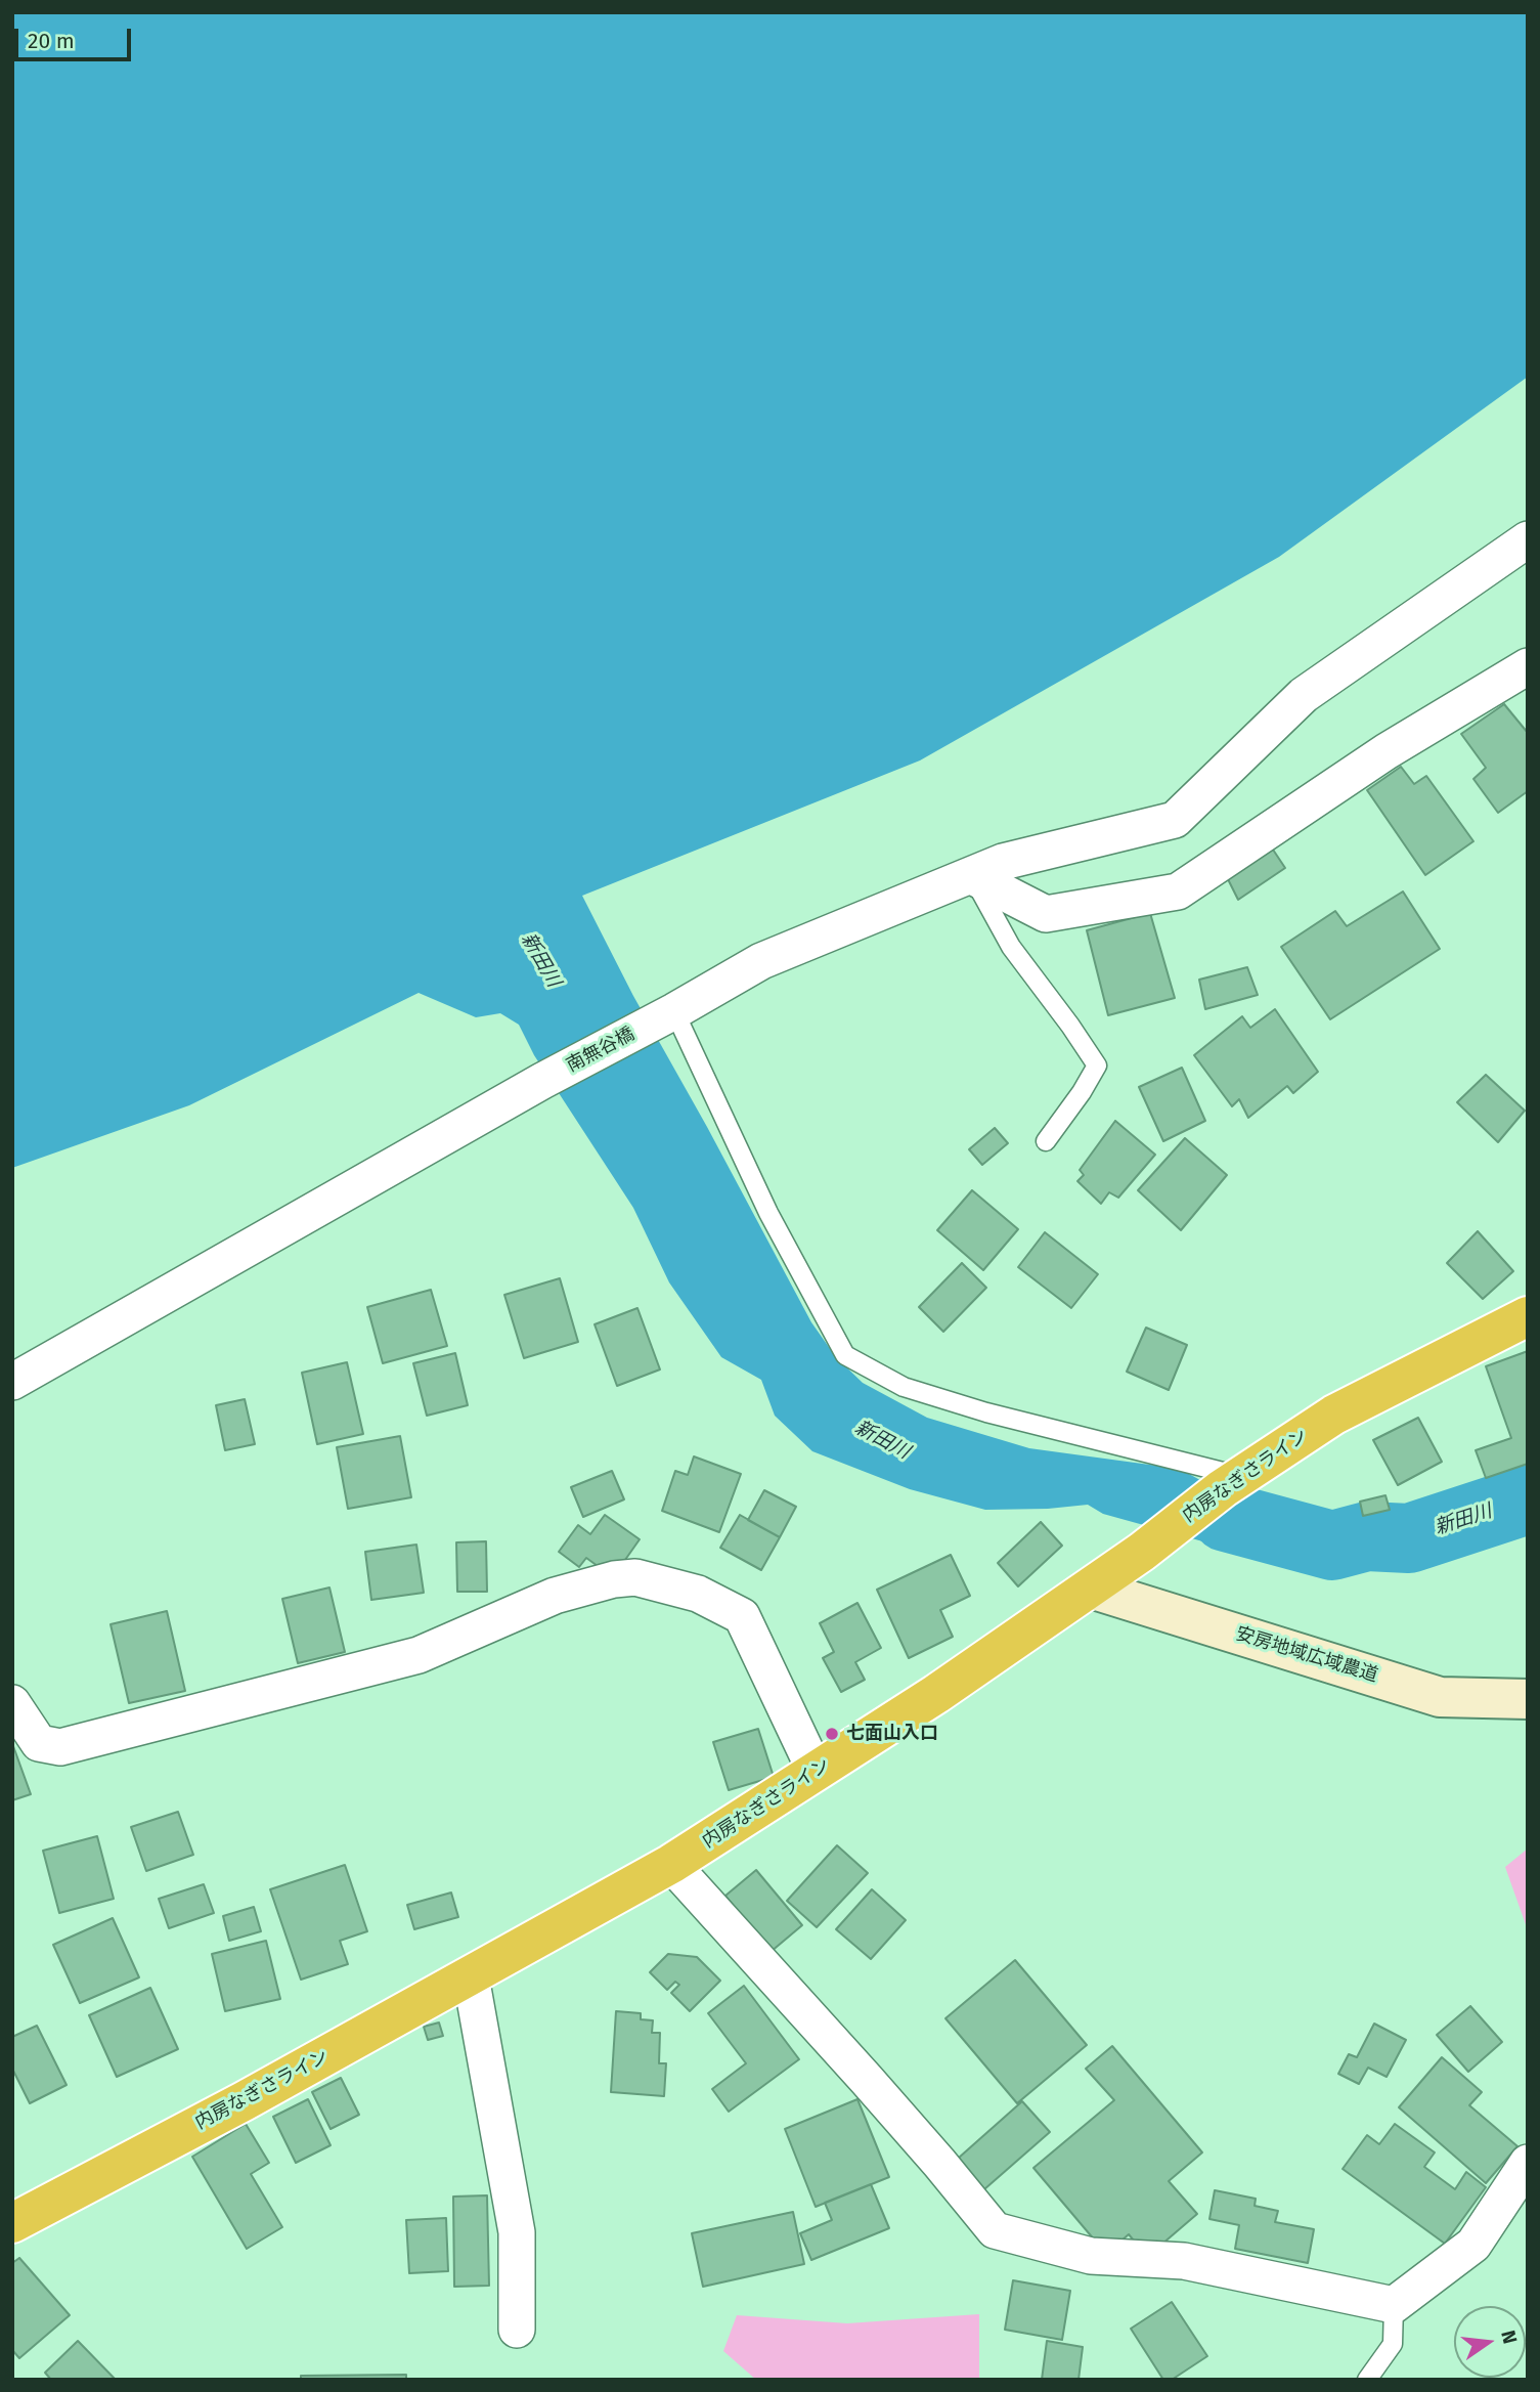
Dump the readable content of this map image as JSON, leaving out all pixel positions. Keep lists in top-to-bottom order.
{
  "streets": {
    "highway": ["内房なぎさライン"],
    "street": ["南無谷橋", "安房地域広域農道"]
  },
  "crossings": [
    ["内房なぎさライン", "安房地域広域農道"]
  ],
  "water": ["新田川"],
  "places": ["七面山入口"],
  "scale_bar": "20 m",
  "north": "right"
}
